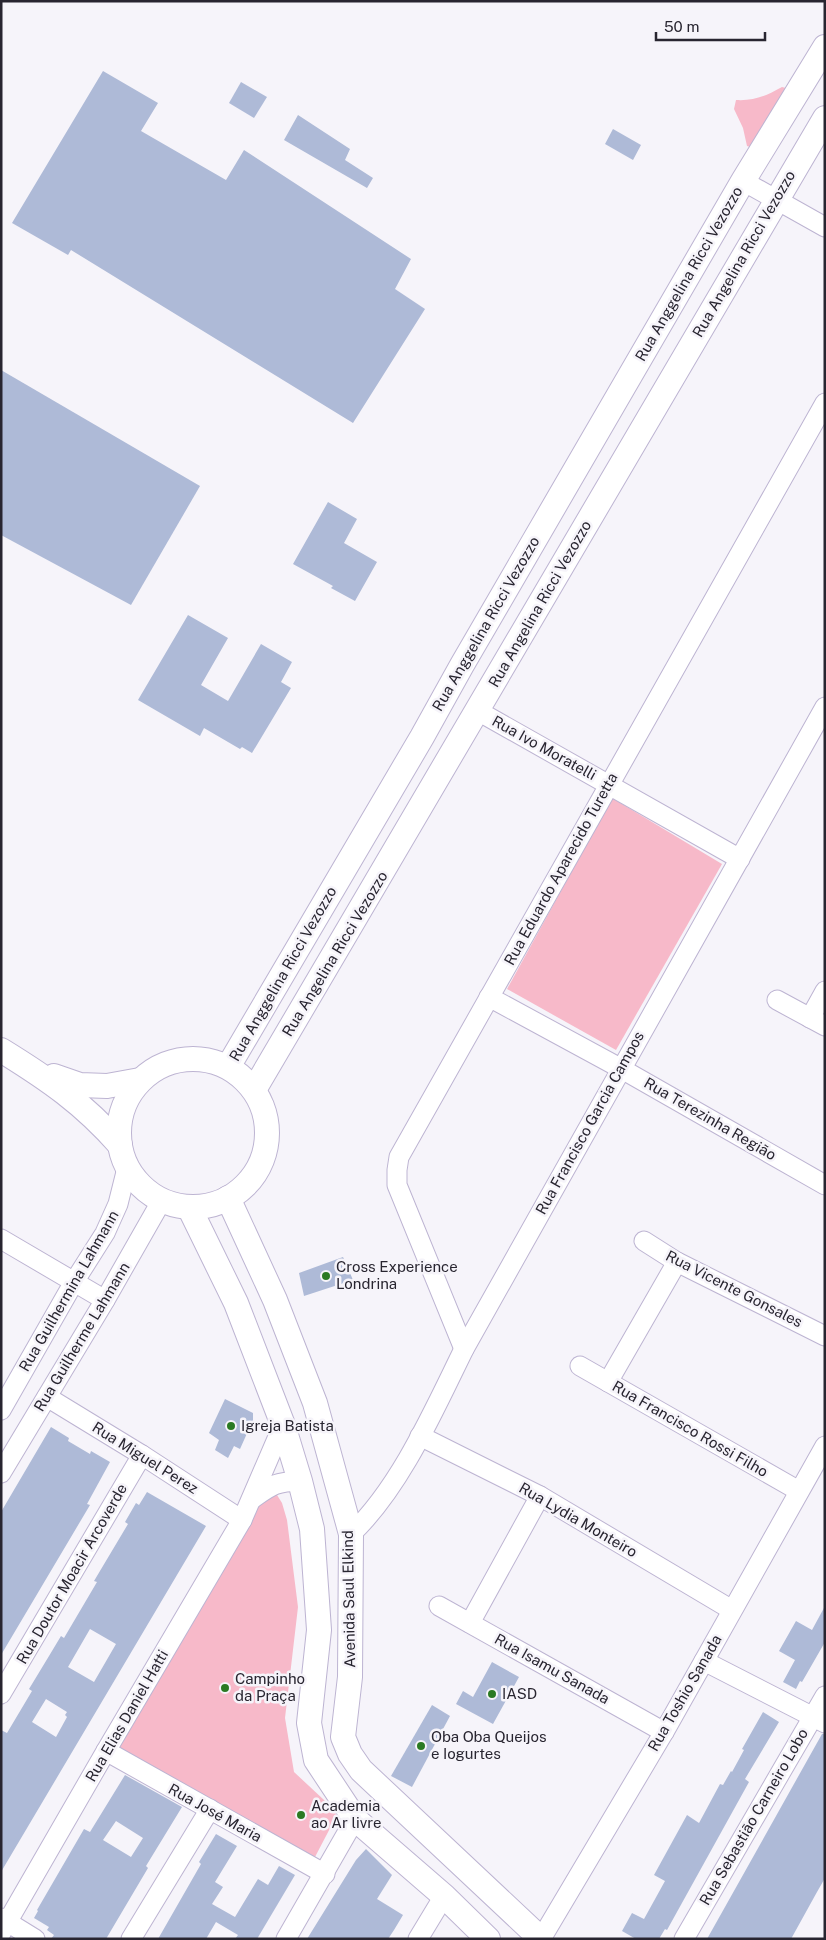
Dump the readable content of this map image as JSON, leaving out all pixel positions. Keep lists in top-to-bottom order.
{
  "streets": {
    "main road": ["Rua Angelina Ricci Vezozzo", "Rua Anggelina Ricci Vezozzo", "Avenida Saul Elkind"],
    "street": [
      "Rua Ivo Moratelli",
      "Rua Eduardo Aparecido Turetta",
      "Rua Terezinha Região",
      "Rua Francisco Garcia Campos",
      "Rua Vicente Gonsales",
      "Rua Guilhermina Lahmann",
      "Rua Guilherme Lahmann",
      "Rua Francisco Rossi Filho",
      "Rua Miguel Perez",
      "Rua Lydia Monteiro",
      "Rua Doutor Moacir Arcoverde",
      "Rua Isamu Sanada",
      "Rua Toshio Sanada",
      "Rua Elias Daniel Hatti",
      "Rua José Maria",
      "Rua Sebastião Carneiro Lobo"
    ]
  },
  "crossings": [
    ["Rua Angelina Ricci Vezozzo", "Rua Anggelina Ricci Vezozzo"],
    ["Rua Angelina Ricci Vezozzo", "Rua Ivo Moratelli"],
    ["Rua Angelina Ricci Vezozzo", "Rua Guilhermina Lahmann"],
    ["Rua Angelina Ricci Vezozzo", "Rua Guilherme Lahmann"],
    ["Rua Angelina Ricci Vezozzo", "Avenida Saul Elkind"],
    ["Rua Anggelina Ricci Vezozzo", "Rua Guilhermina Lahmann"],
    ["Rua Anggelina Ricci Vezozzo", "Rua Guilherme Lahmann"],
    ["Rua Anggelina Ricci Vezozzo", "Avenida Saul Elkind"],
    ["Rua Ivo Moratelli", "Rua Eduardo Aparecido Turetta"],
    ["Rua Ivo Moratelli", "Rua Francisco Garcia Campos"],
    ["Rua Eduardo Aparecido Turetta", "Rua Terezinha Região"],
    ["Rua Eduardo Aparecido Turetta", "Rua Francisco Garcia Campos"],
    ["Rua Terezinha Região", "Rua Francisco Garcia Campos"],
    ["Rua Francisco Garcia Campos", "Rua Lydia Monteiro"],
    ["Rua Francisco Garcia Campos", "Avenida Saul Elkind"],
    ["Rua Guilhermina Lahmann", "Rua Guilherme Lahmann"],
    ["Rua Guilhermina Lahmann", "Avenida Saul Elkind"],
    ["Rua Guilherme Lahmann", "Rua Miguel Perez"],
    ["Rua Guilherme Lahmann", "Avenida Saul Elkind"],
    ["Rua Francisco Rossi Filho", "Rua Toshio Sanada"],
    ["Rua Miguel Perez", "Rua Doutor Moacir Arcoverde"],
    ["Rua Miguel Perez", "Rua Elias Daniel Hatti"],
    ["Rua Lydia Monteiro", "Rua Toshio Sanada"],
    ["Avenida Saul Elkind", "Rua Toshio Sanada"],
    ["Avenida Saul Elkind", "Rua Elias Daniel Hatti"],
    ["Rua Isamu Sanada", "Rua Toshio Sanada"],
    ["Rua Elias Daniel Hatti", "Rua José Maria"]
  ],
  "places": [
    "Cross Experience Londrina",
    "Igreja Batista",
    "Campinho da Praça",
    "IASD",
    "Oba Oba Queijos e Iogurtes",
    "Academia ao Ar livre"
  ],
  "scale_bar": "50 m"
}
